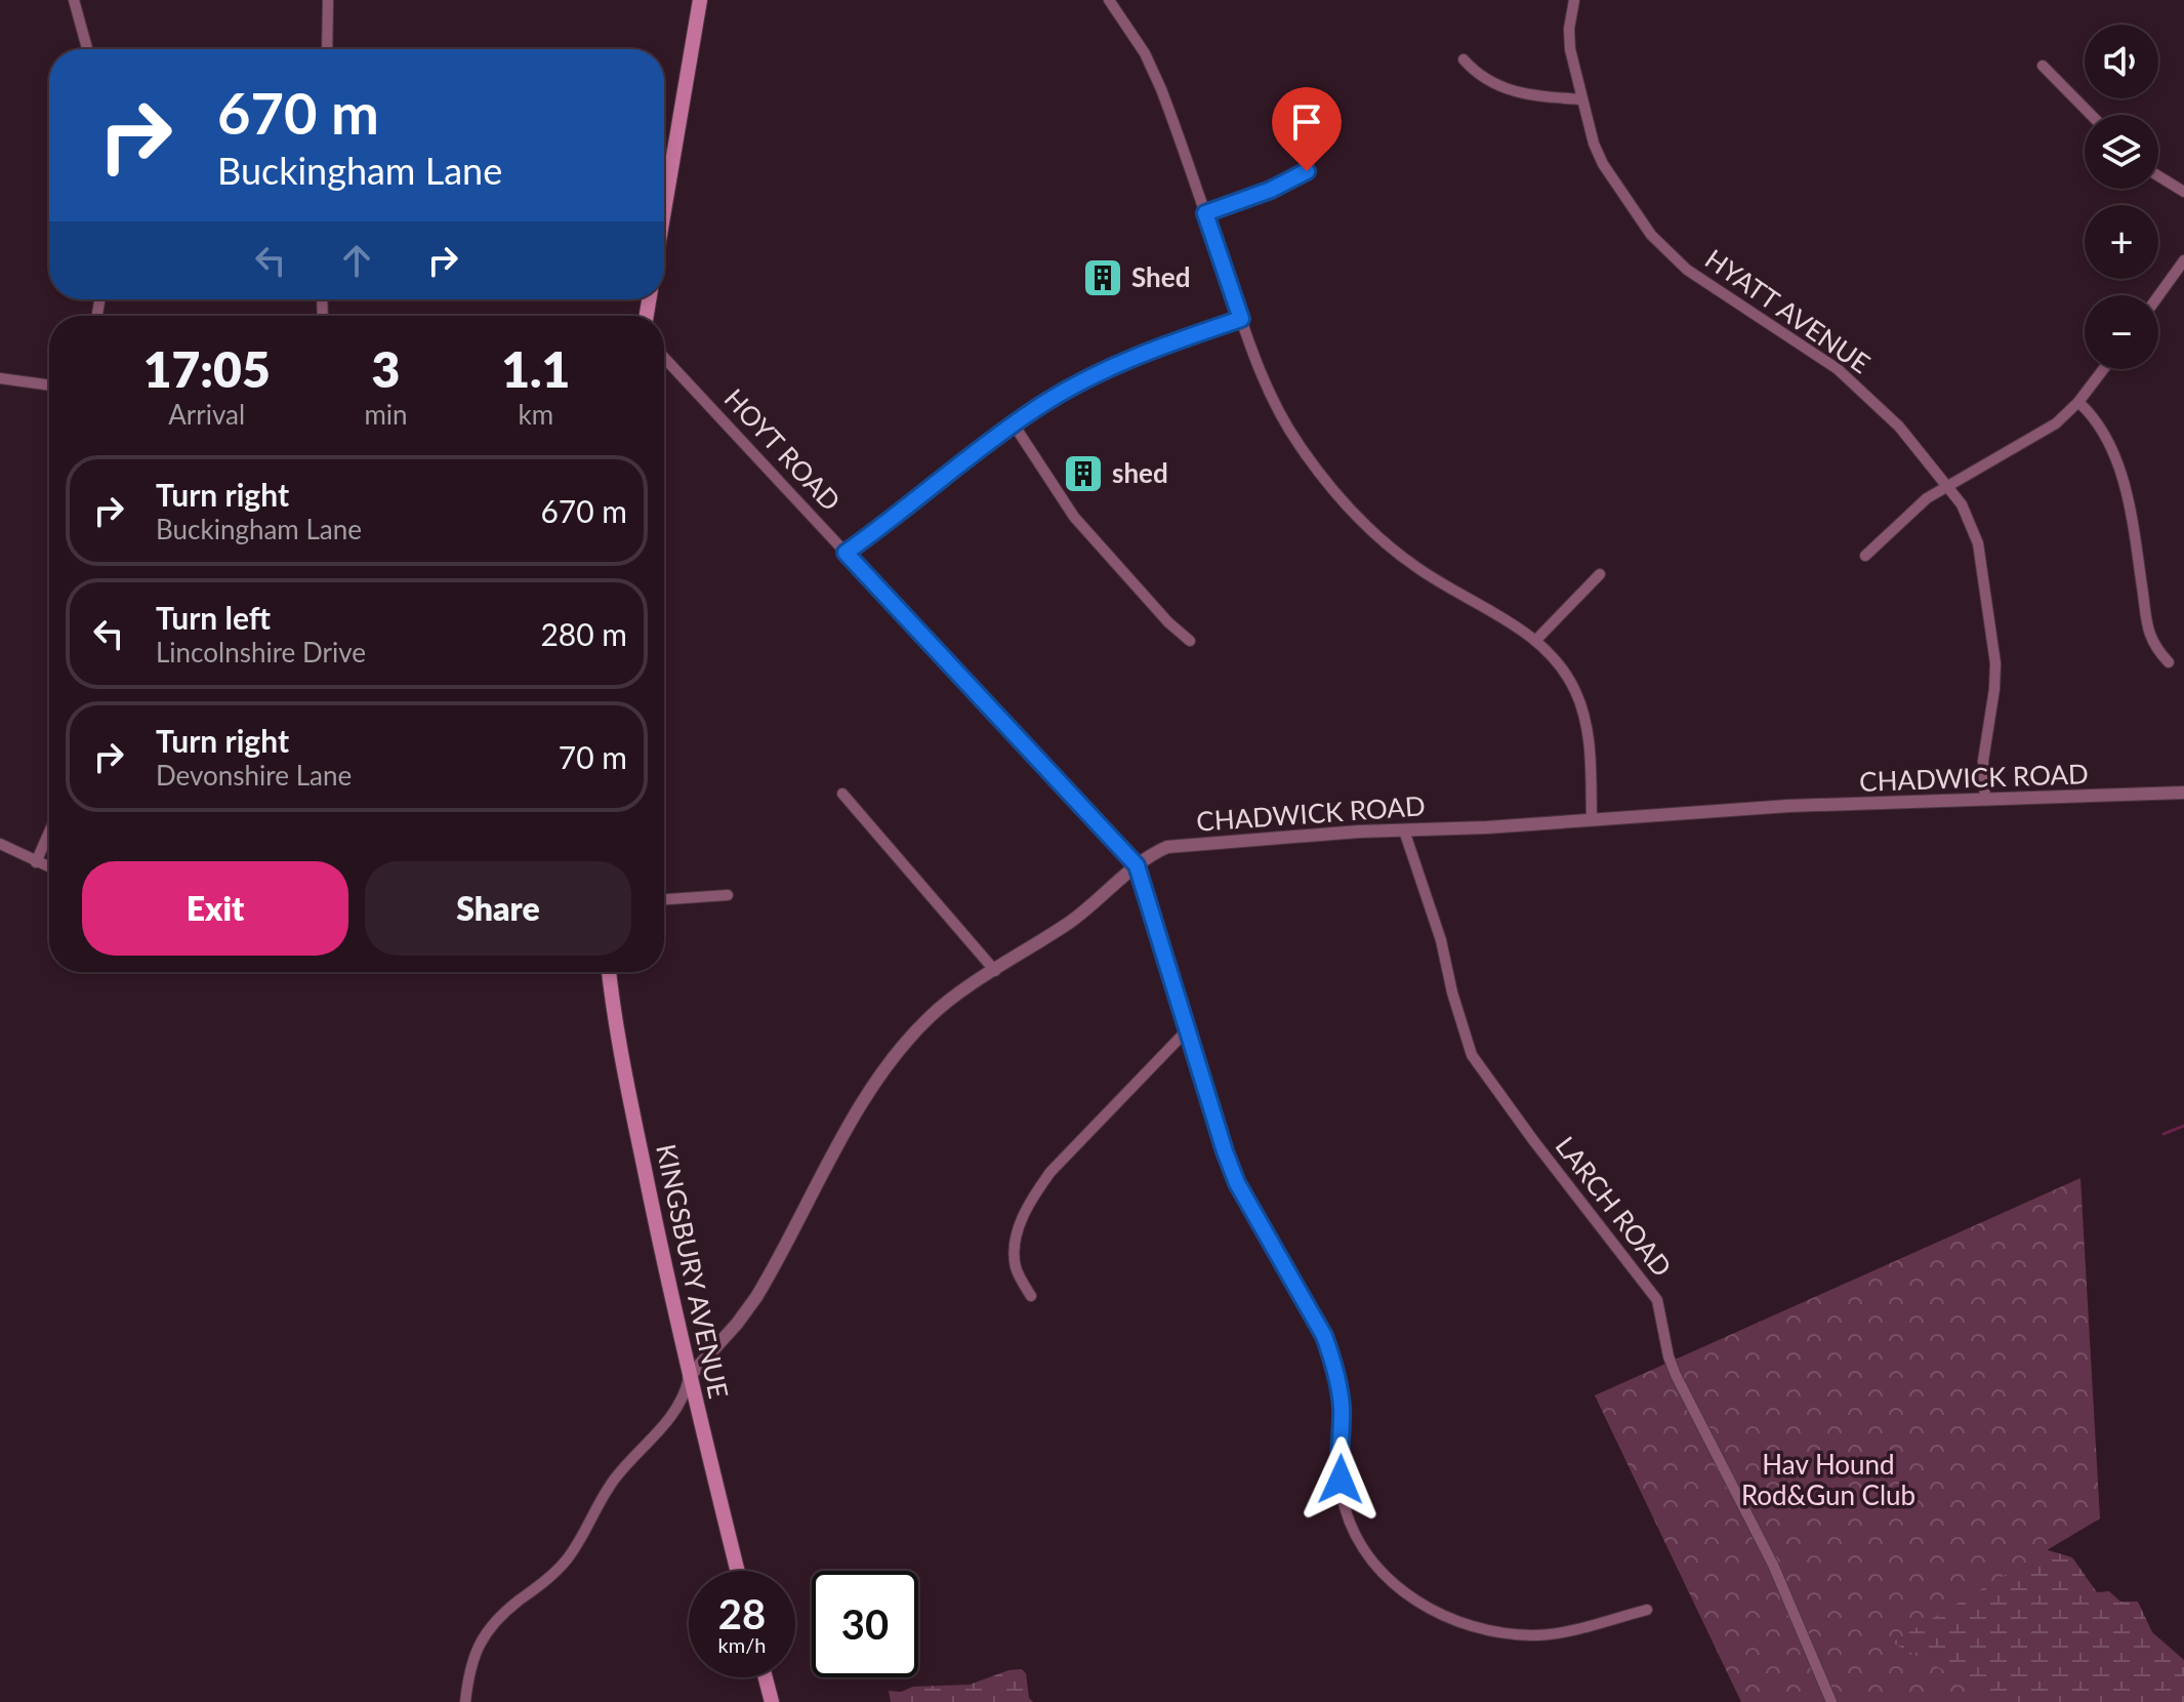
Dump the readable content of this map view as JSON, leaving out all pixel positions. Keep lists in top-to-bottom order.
{
  "streets": {
    "main road": ["KINGSBURY AVENUE"],
    "street": [
      "HYATT AVENUE",
      "HOYT ROAD",
      "CHADWICK ROAD",
      "LARCH ROAD"
    ]
  },
  "crossings": [
    ["HYATT AVENUE", "CHADWICK ROAD"],
    ["HOYT ROAD", "CHADWICK ROAD"],
    ["CHADWICK ROAD", "LARCH ROAD"],
    ["CHADWICK ROAD", "KINGSBURY AVENUE"]
  ],
  "parks": ["Hav Hound Rod&Gun Club"],
  "places": {
    "building": ["Shed", "shed"]
  },
  "page": {
    "map_buttons": ["+", "−"],
    "turn": ["670 m", "Buckingham Lane"],
    "eta": [
      "17:05",
      "Arrival",
      "3",
      "min",
      "1.1",
      "km"
    ],
    "list": [
      {
        "name": "Turn right",
        "note": "Buckingham Lane",
        "value": "670 m"
      },
      {
        "name": "Turn left",
        "note": "Lincolnshire Drive",
        "value": "280 m"
      },
      {
        "name": "Turn right",
        "note": "Devonshire Lane",
        "value": "70 m"
      }
    ],
    "buttons": ["Exit", "Share"],
    "speed": "28 km/h",
    "limit": "30"
  }
}
